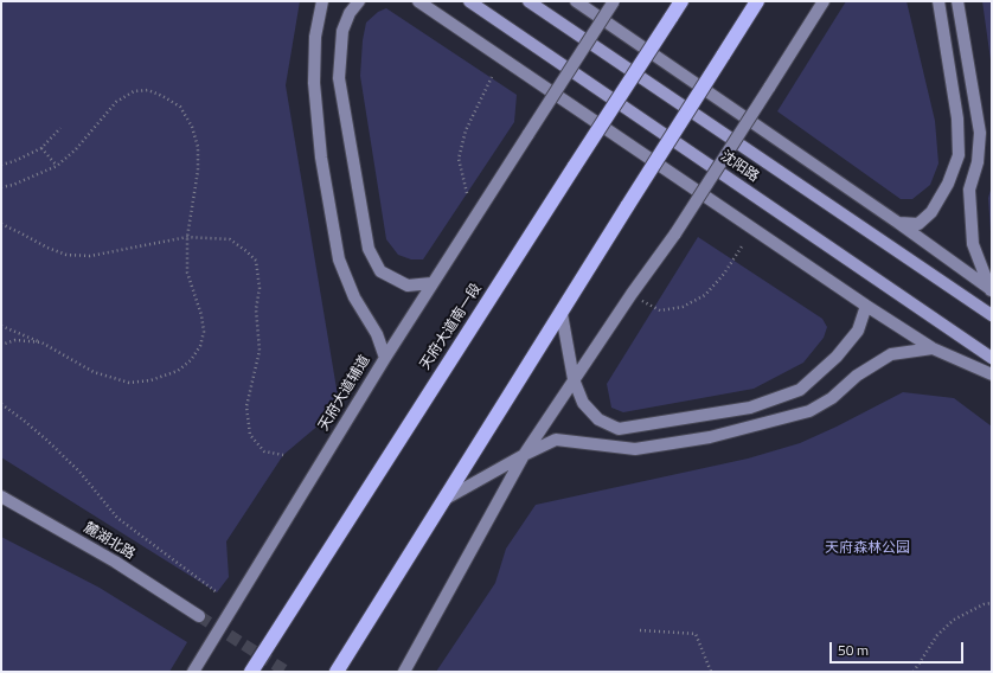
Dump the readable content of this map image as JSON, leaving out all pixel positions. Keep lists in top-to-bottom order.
{
  "streets": {
    "highway": ["天府大道南一段"],
    "main road": ["沈阳路"],
    "street": ["天府大道辅道", "麓湖北路"]
  },
  "parks": ["天府森林公园"],
  "scale_bar": "50 m"
}
